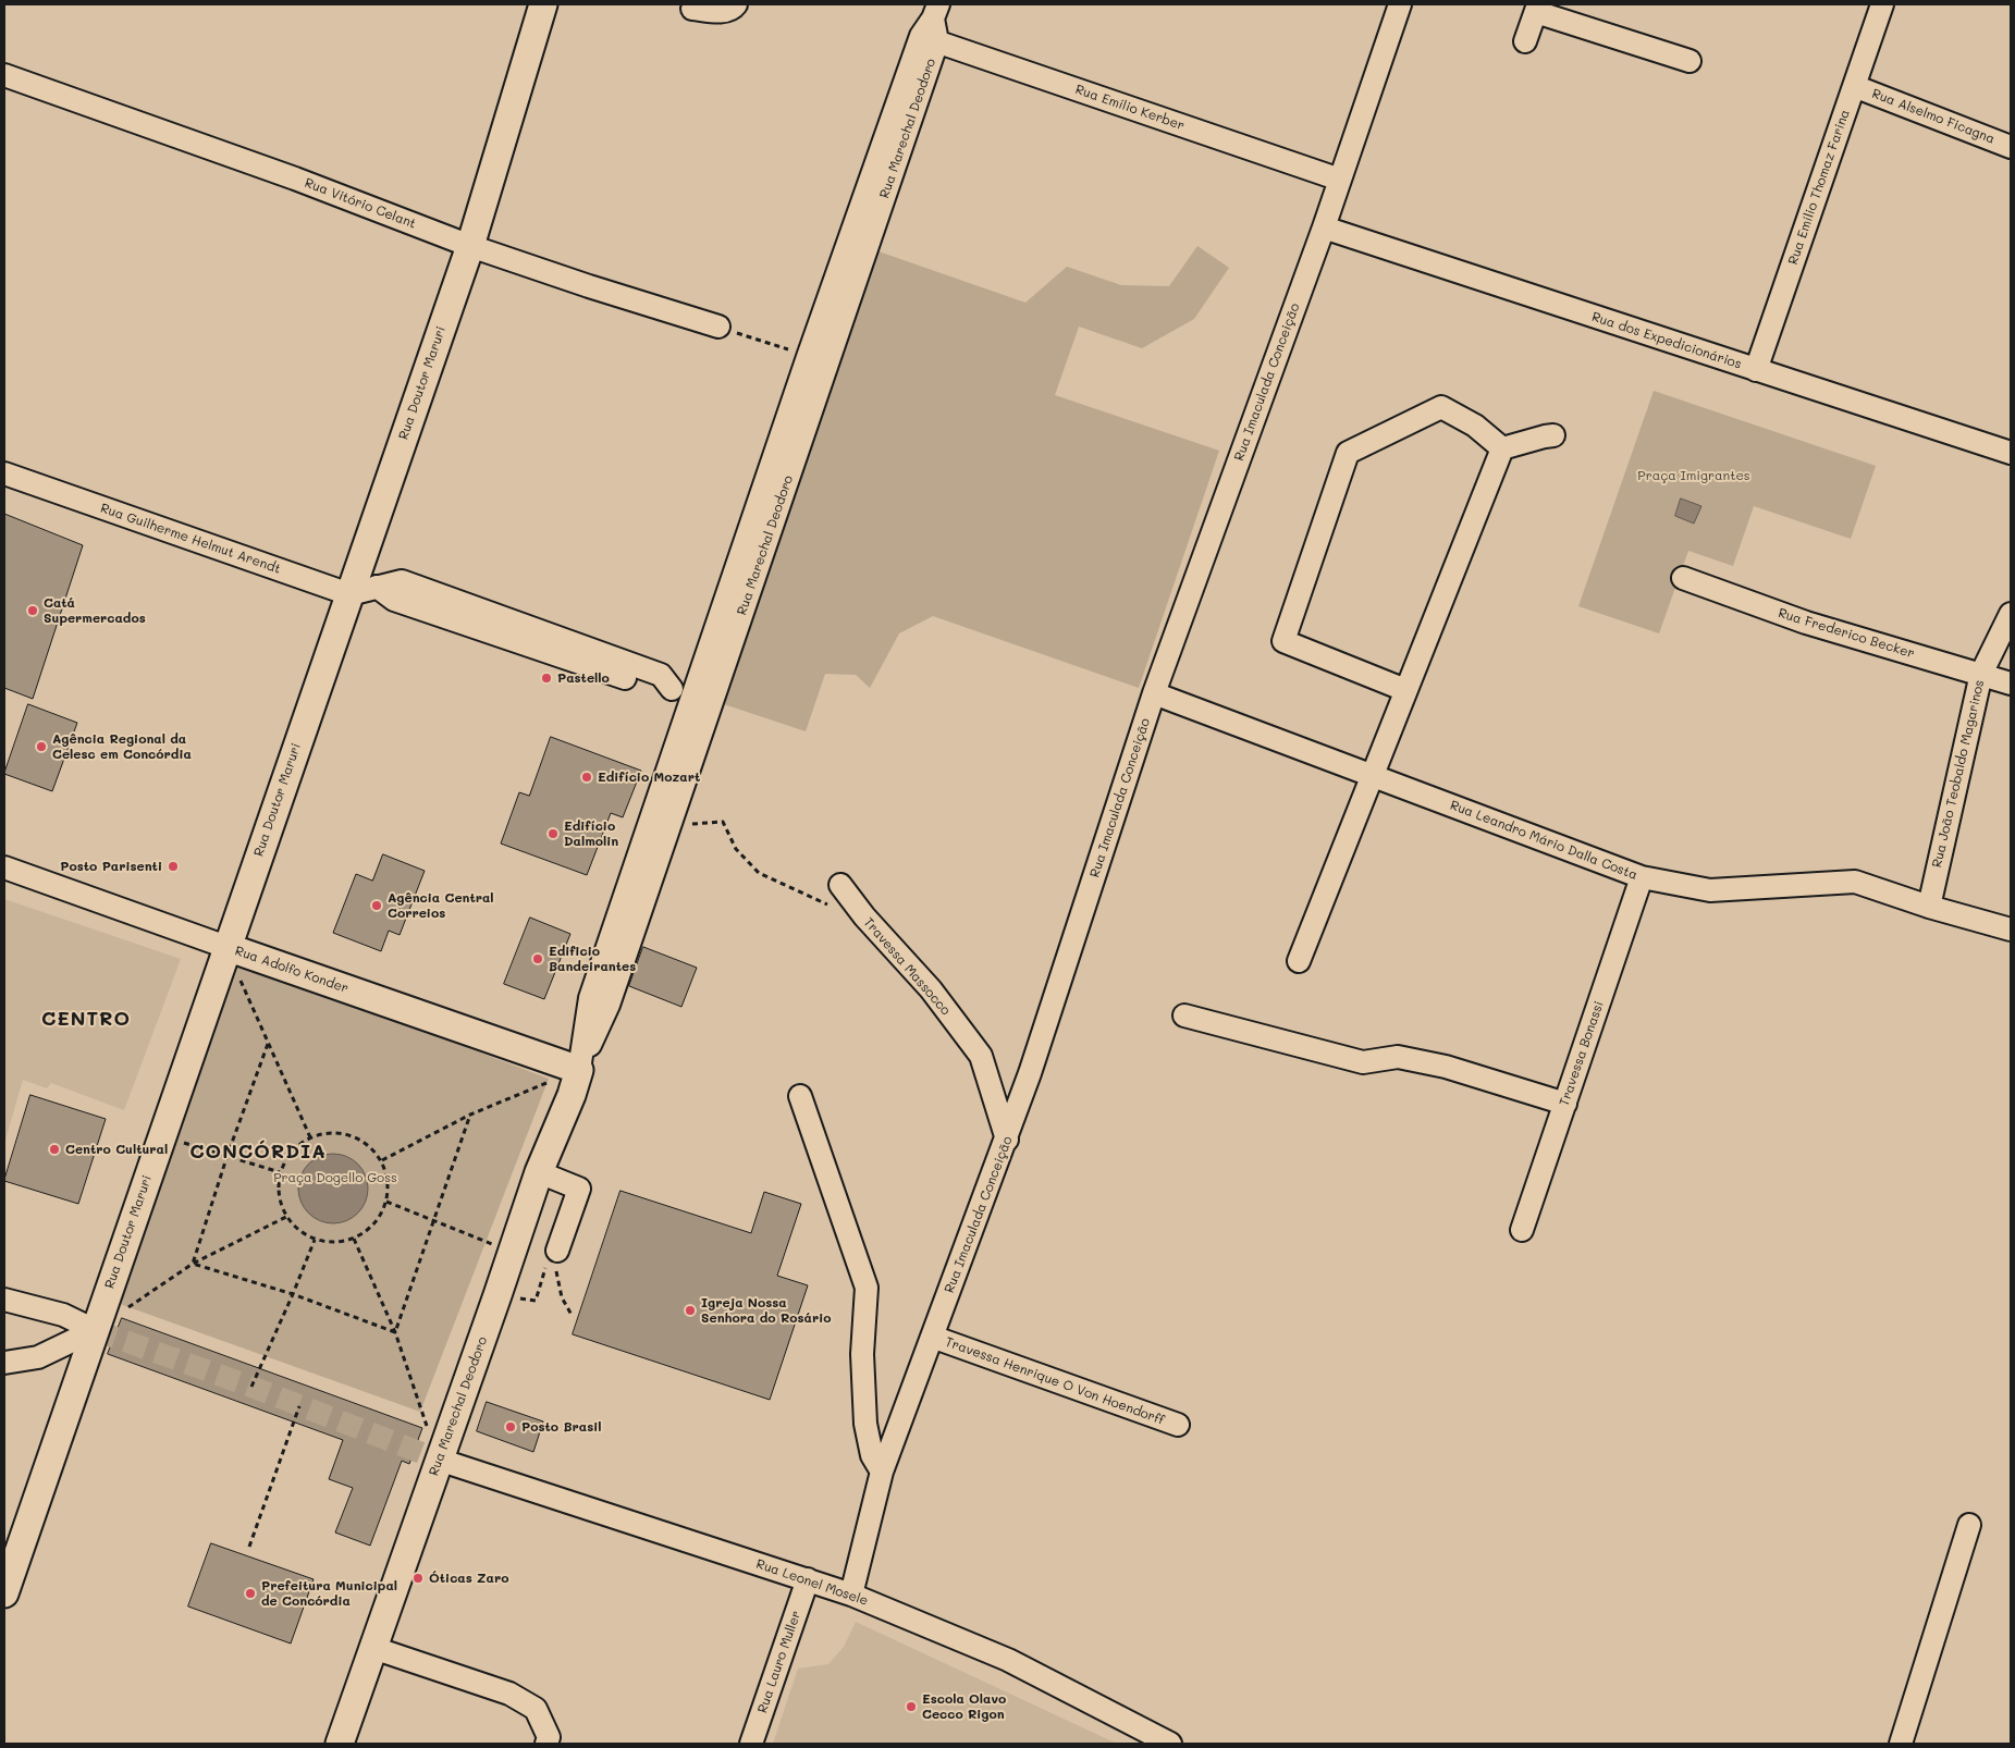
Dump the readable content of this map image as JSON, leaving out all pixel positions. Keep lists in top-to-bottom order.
{
  "streets": {
    "main road": ["Rua Marechal Deodoro", "Rua Doutor Maruri", "Rua Adolfo Konder"],
    "street": [
      "Rua Emílio Kerber",
      "Rua Alselmo Ficagna",
      "Rua Emílio Thomaz Farina",
      "Rua Vitório Celant",
      "Rua dos Expedicionários",
      "Rua Imaculada Conceição",
      "Rua Guilherme Helmut Arendt",
      "Rua Frederico Becker",
      "Rua João Teobaldo Magarinos",
      "Rua Leandro Mário Dalla Costa",
      "Travessa Massocco",
      "Travessa Bonassi",
      "Travessa Henrique O Von Hoendorff",
      "Rua Leonel Mosele",
      "Rua Lauro Muller"
    ]
  },
  "crossings": [
    ["Rua Emílio Kerber", "Rua Marechal Deodoro"],
    ["Rua Emílio Kerber", "Rua Imaculada Conceição"],
    ["Rua Alselmo Ficagna", "Rua Emílio Thomaz Farina"],
    ["Rua Marechal Deodoro", "Rua Adolfo Konder"],
    ["Rua Marechal Deodoro", "Rua Leonel Mosele"],
    ["Rua Emílio Thomaz Farina", "Rua dos Expedicionários"],
    ["Rua Vitório Celant", "Rua Doutor Maruri"],
    ["Rua dos Expedicionários", "Rua Imaculada Conceição"],
    ["Rua Imaculada Conceição", "Rua Leandro Mário Dalla Costa"],
    ["Rua Imaculada Conceição", "Travessa Massocco"],
    ["Rua Imaculada Conceição", "Travessa Henrique O Von Hoendorff"],
    ["Rua Imaculada Conceição", "Rua Leonel Mosele"],
    ["Rua Doutor Maruri", "Rua Guilherme Helmut Arendt"],
    ["Rua Doutor Maruri", "Rua Adolfo Konder"],
    ["Rua Frederico Becker", "Rua João Teobaldo Magarinos"],
    ["Rua João Teobaldo Magarinos", "Rua Leandro Mário Dalla Costa"],
    ["Rua Leandro Mário Dalla Costa", "Travessa Bonassi"],
    ["Rua Leonel Mosele", "Rua Lauro Muller"]
  ],
  "districts": ["CENTRO", "CONCÓRDIA"],
  "parks": ["Praça Imigrantes", "Praça Dogello Goss"],
  "places": [
    "Catá Supermercados",
    "Pastello",
    "Agência Regional da Celesc em Concórdia",
    "Edifício Mozart",
    "Edifício Dalmolin",
    "Posto Parisenti",
    "Agência Central Correios",
    "Edificio Bandeirantes",
    "Centro Cultural",
    "Igreja Nossa Senhora do Rosário",
    "Posto Brasil",
    "Óticas Zaro",
    "Prefeitura Municipal de Concórdia",
    "Escola Olavo Cecco Rigon"
  ]
}
